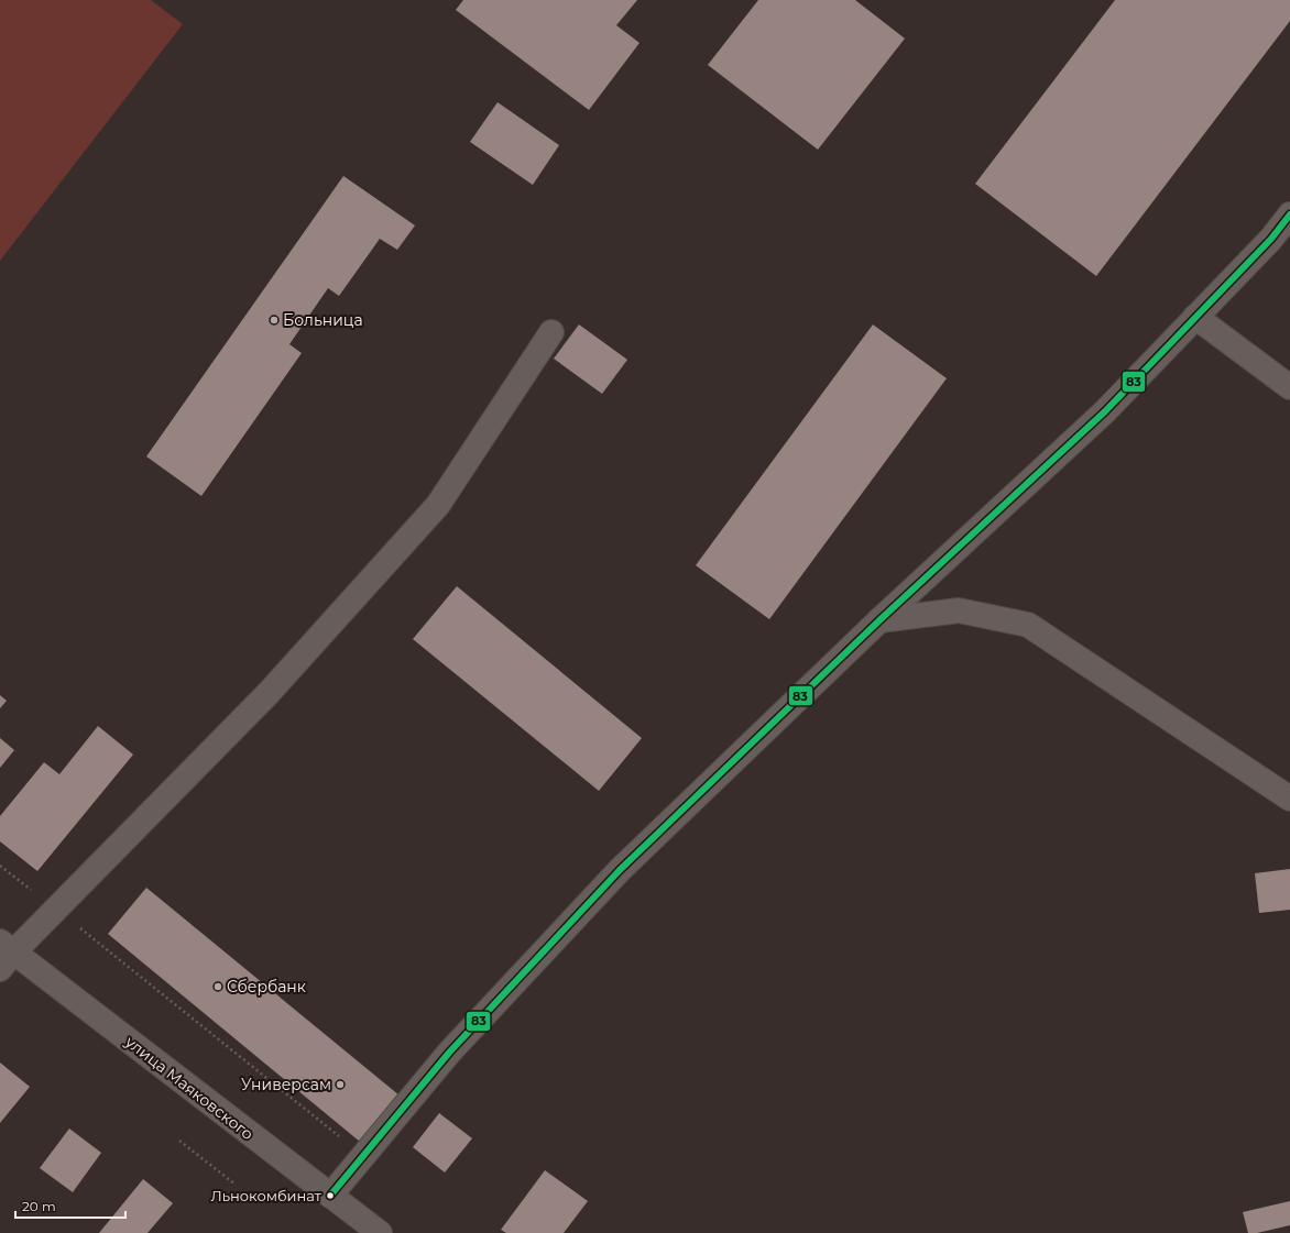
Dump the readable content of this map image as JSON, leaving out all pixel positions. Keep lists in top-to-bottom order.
{
  "streets": {
    "street": ["улица Маяковского"]
  },
  "places": [
    "Больница",
    "Сбербанк",
    "Универсам",
    "Льнокомбинат"
  ],
  "lines": ["transit line 83"],
  "scale_bar": "20 m"
}
